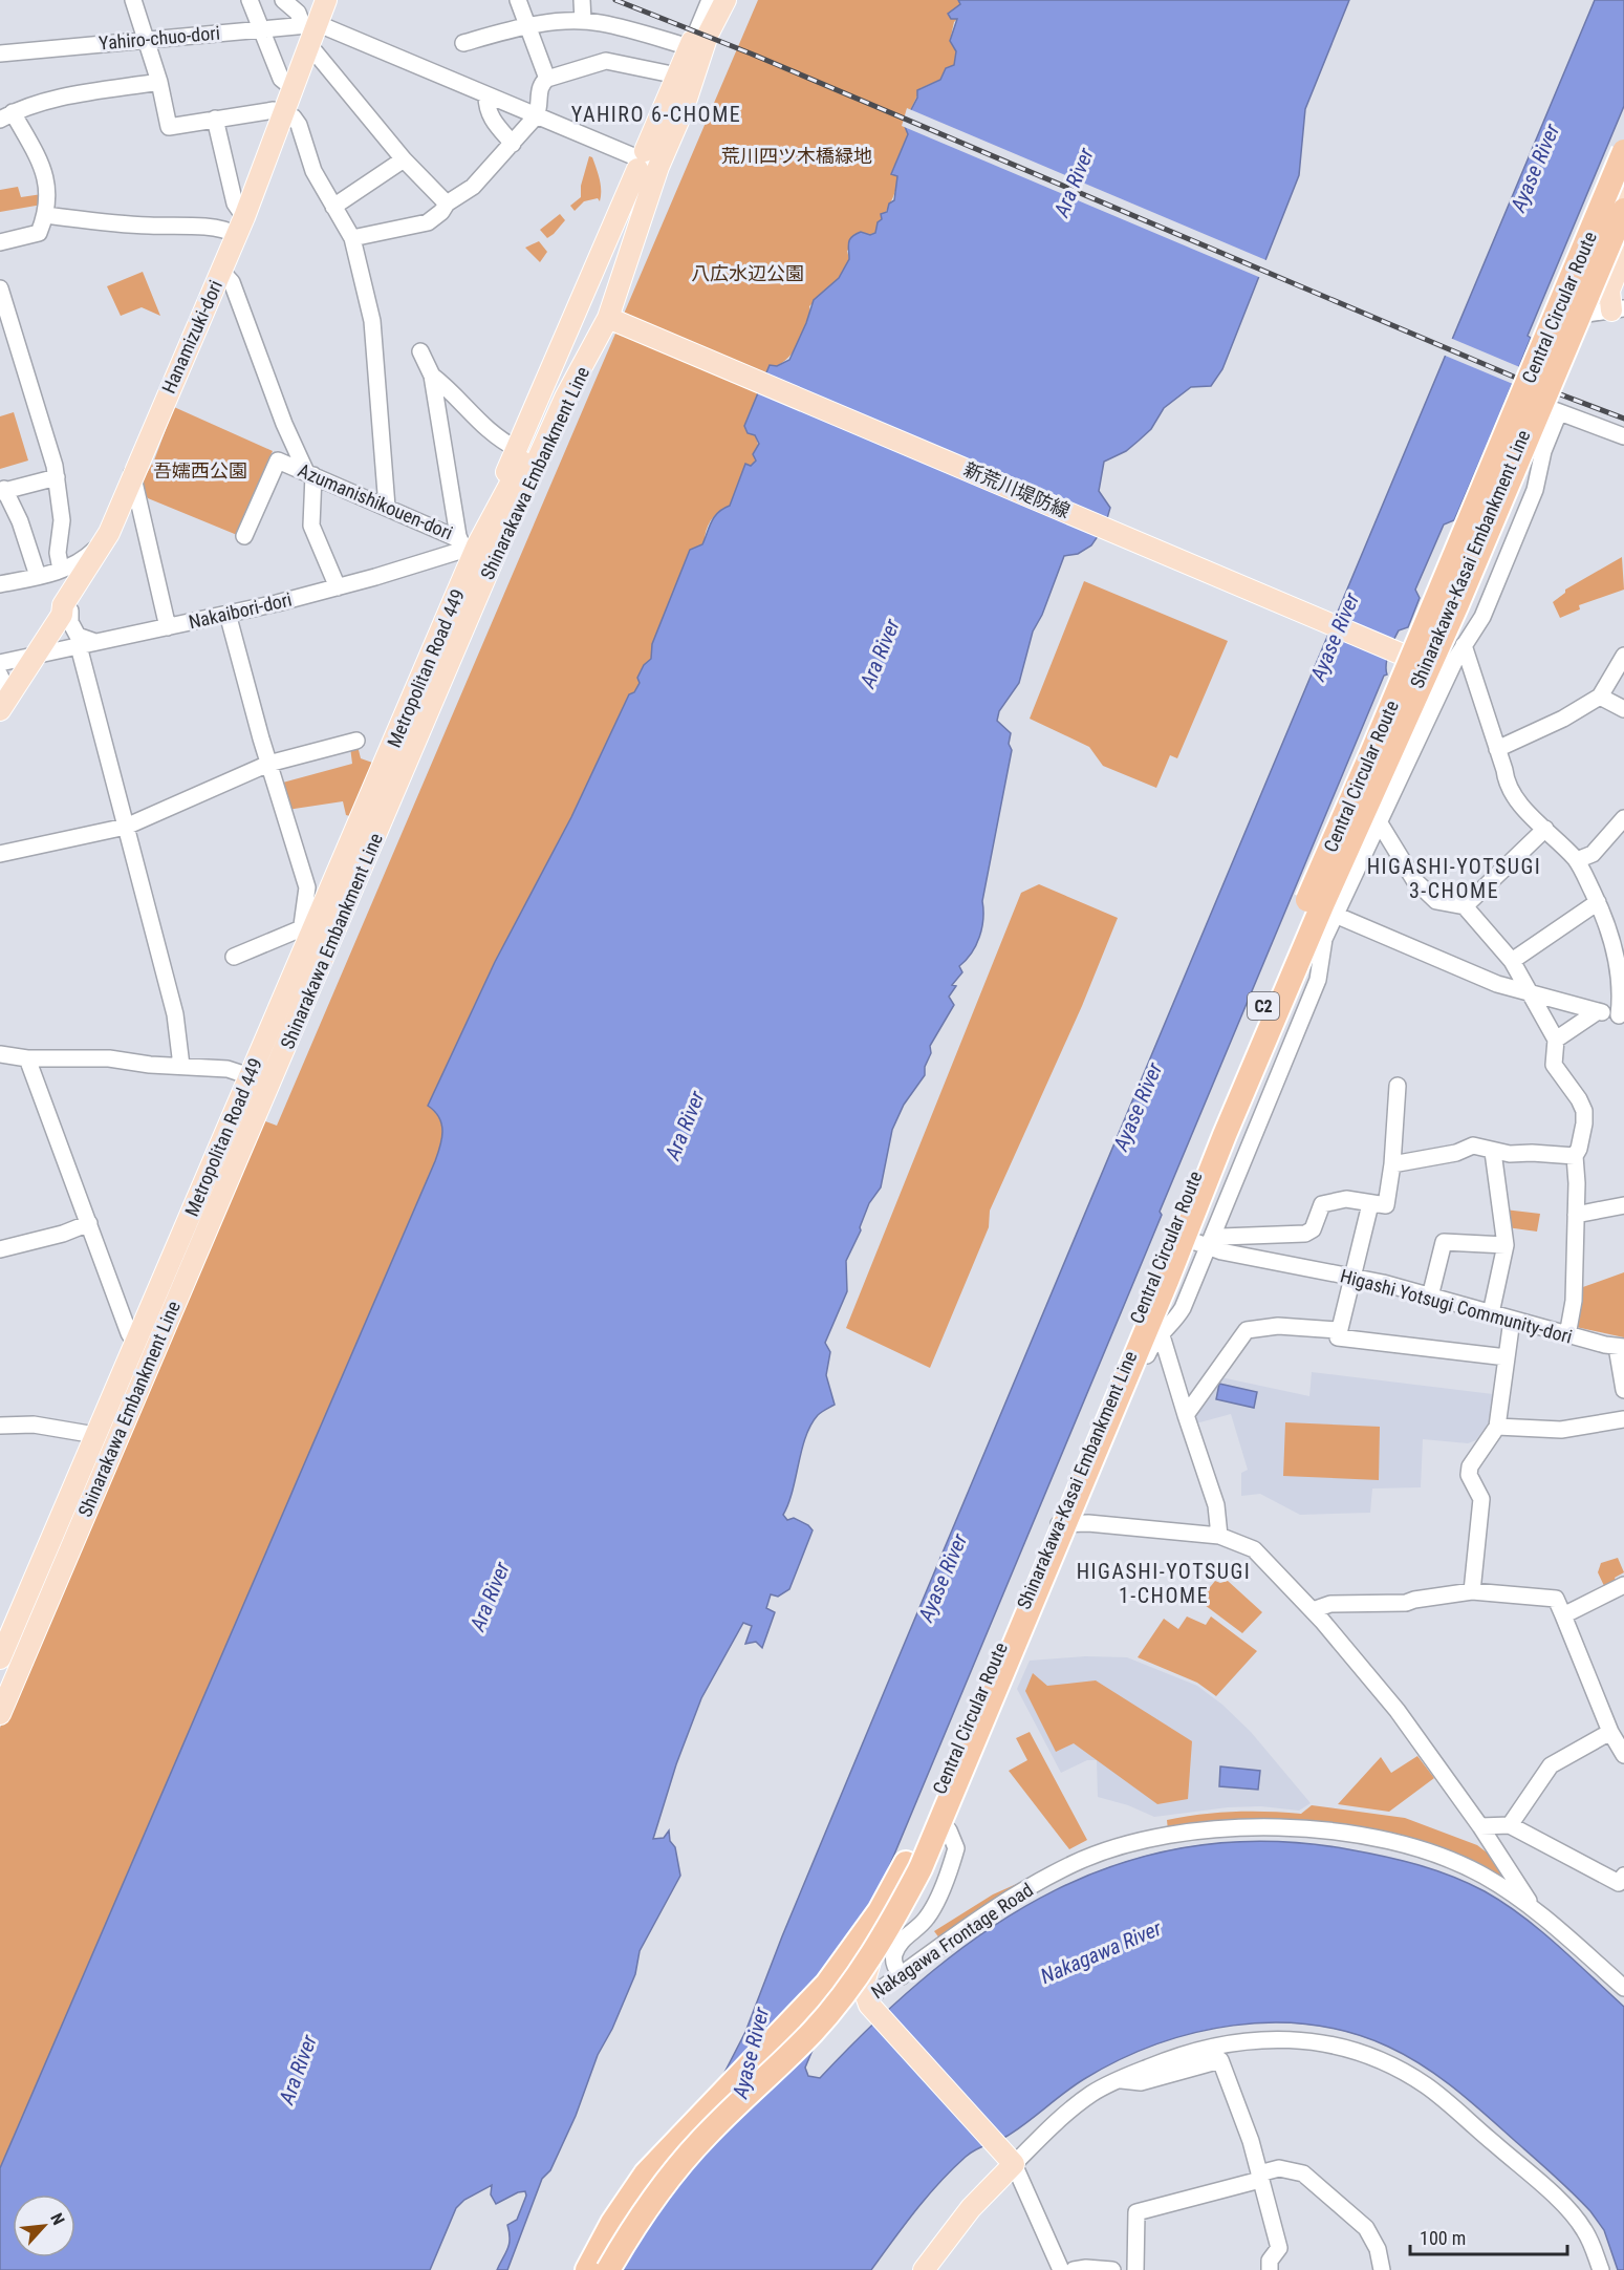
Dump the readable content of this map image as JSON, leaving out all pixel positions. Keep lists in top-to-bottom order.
{
  "streets": {
    "highway": ["Central Circular Route", "C2"],
    "main road": [
      "Hanamizuki-dori",
      "Shinarakawa Embankment Line",
      "新荒川堤防線",
      "Shinarakawa-Kasai Embankment Line",
      "Metropolitan Road 449"
    ],
    "street": [
      "Yahiro-chuo-dori",
      "Azumanishikouen-dori",
      "Nakaibori-dori",
      "Higashi Yotsugi Community-dori",
      "Nakagawa Frontage Road"
    ]
  },
  "crossings": [
    ["Yahiro-chuo-dori", "Hanamizuki-dori"],
    ["Central Circular Route", "Shinarakawa-Kasai Embankment Line"],
    ["Shinarakawa Embankment Line", "新荒川堤防線"],
    ["新荒川堤防線", "Shinarakawa-Kasai Embankment Line"],
    ["Azumanishikouen-dori", "Nakaibori-dori"],
    ["Azumanishikouen-dori", "Metropolitan Road 449"],
    ["Shinarakawa-Kasai Embankment Line", "Higashi Yotsugi Community-dori"],
    ["Shinarakawa-Kasai Embankment Line", "Nakagawa Frontage Road"],
    ["Nakaibori-dori", "Metropolitan Road 449"]
  ],
  "districts": ["YAHIRO 6-CHOME", "HIGASHI-YOTSUGI 3-CHOME", "HIGASHI-YOTSUGI 1-CHOME"],
  "water": ["Ayase River", "Ara River", "Nakagawa River"],
  "parks": ["荒川四ツ木橋緑地", "八広水辺公園", "吾嬬西公園"],
  "scale_bar": "100 m",
  "north": "top right"
}
